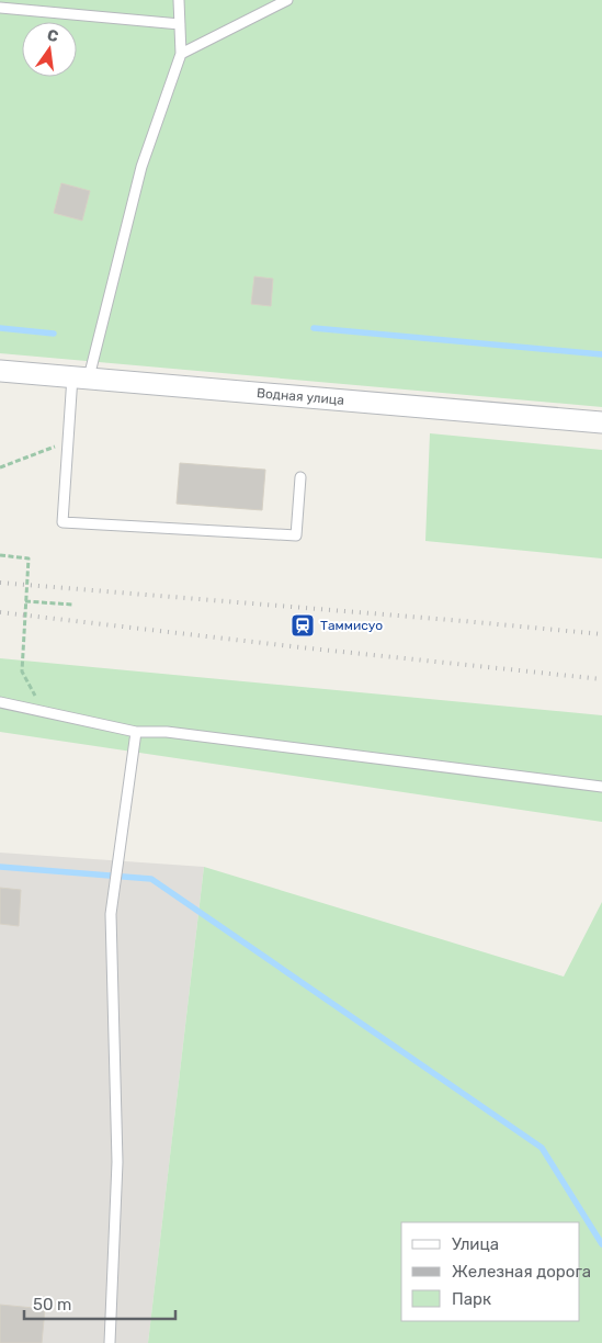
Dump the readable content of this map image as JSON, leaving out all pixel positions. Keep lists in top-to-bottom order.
{
  "streets": {
    "street": ["Водная улица"]
  },
  "places": {
    "station": ["Таммисуо"]
  },
  "legend": ["Улица", "Железная дорога", "Парк"],
  "scale_bar": "50 m",
  "north": "top"
}
